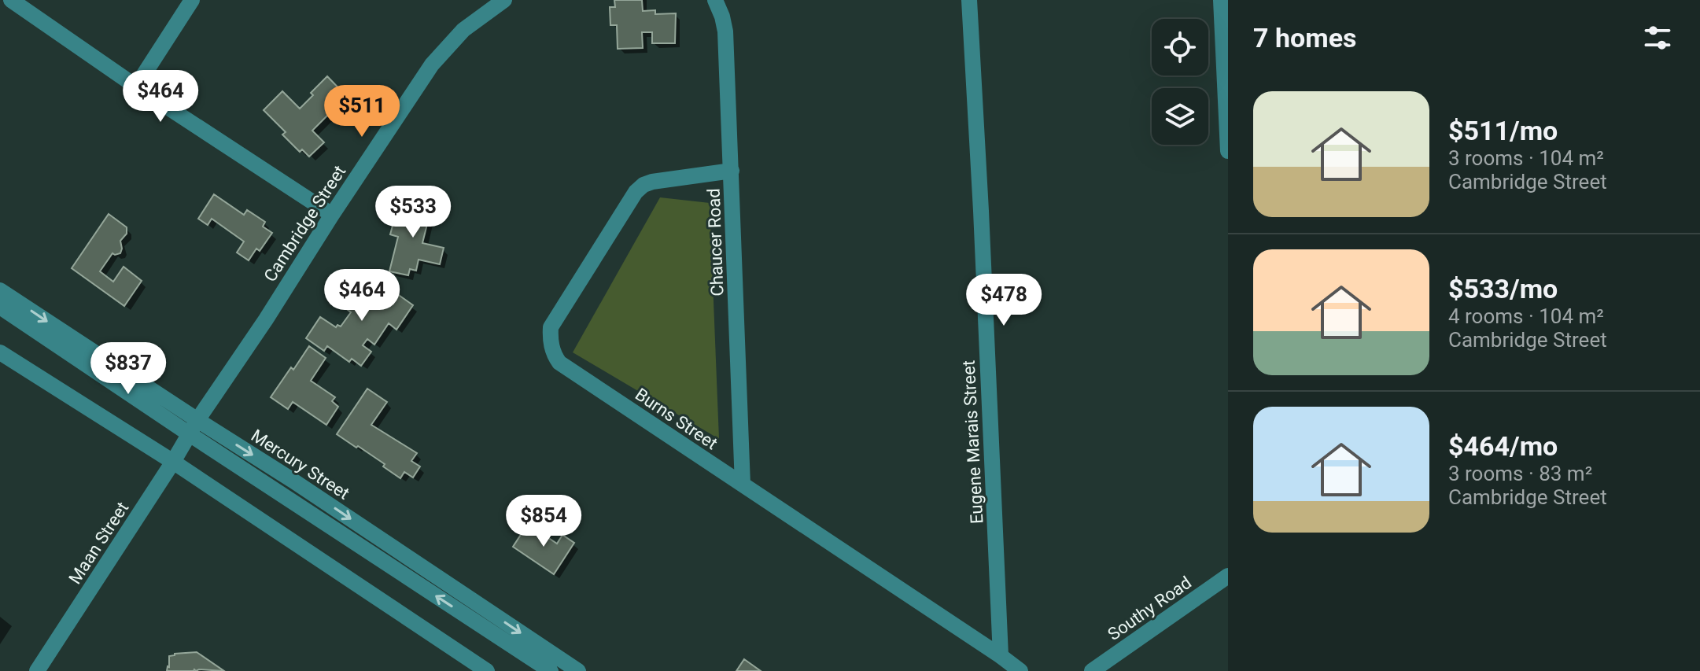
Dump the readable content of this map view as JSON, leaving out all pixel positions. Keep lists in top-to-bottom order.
{
  "streets": {
    "street": [
      "Cambridge Street",
      "Chaucer Road",
      "Burns Street",
      "Eugene Marais Street",
      "Mercury Street",
      "Maan Street",
      "Southy Road"
    ]
  },
  "crossings": [
    ["Cambridge Street", "Mercury Street"],
    ["Cambridge Street", "Maan Street"],
    ["Chaucer Road", "Burns Street"],
    ["Burns Street", "Eugene Marais Street"],
    ["Mercury Street", "Maan Street"]
  ],
  "page": {
    "heading": "7 homes",
    "price": [
      "$464",
      "$511",
      "$533",
      "$464",
      "$478",
      "$837",
      "$854"
    ],
    "list": [
      {
        "name": "$511/mo",
        "note": "3 rooms · 104 m² · Cambridge Street"
      },
      {
        "name": "$533/mo",
        "note": "4 rooms · 104 m² · Cambridge Street"
      },
      {
        "name": "$464/mo",
        "note": "3 rooms · 83 m² · Cambridge Street"
      }
    ]
  }
}
